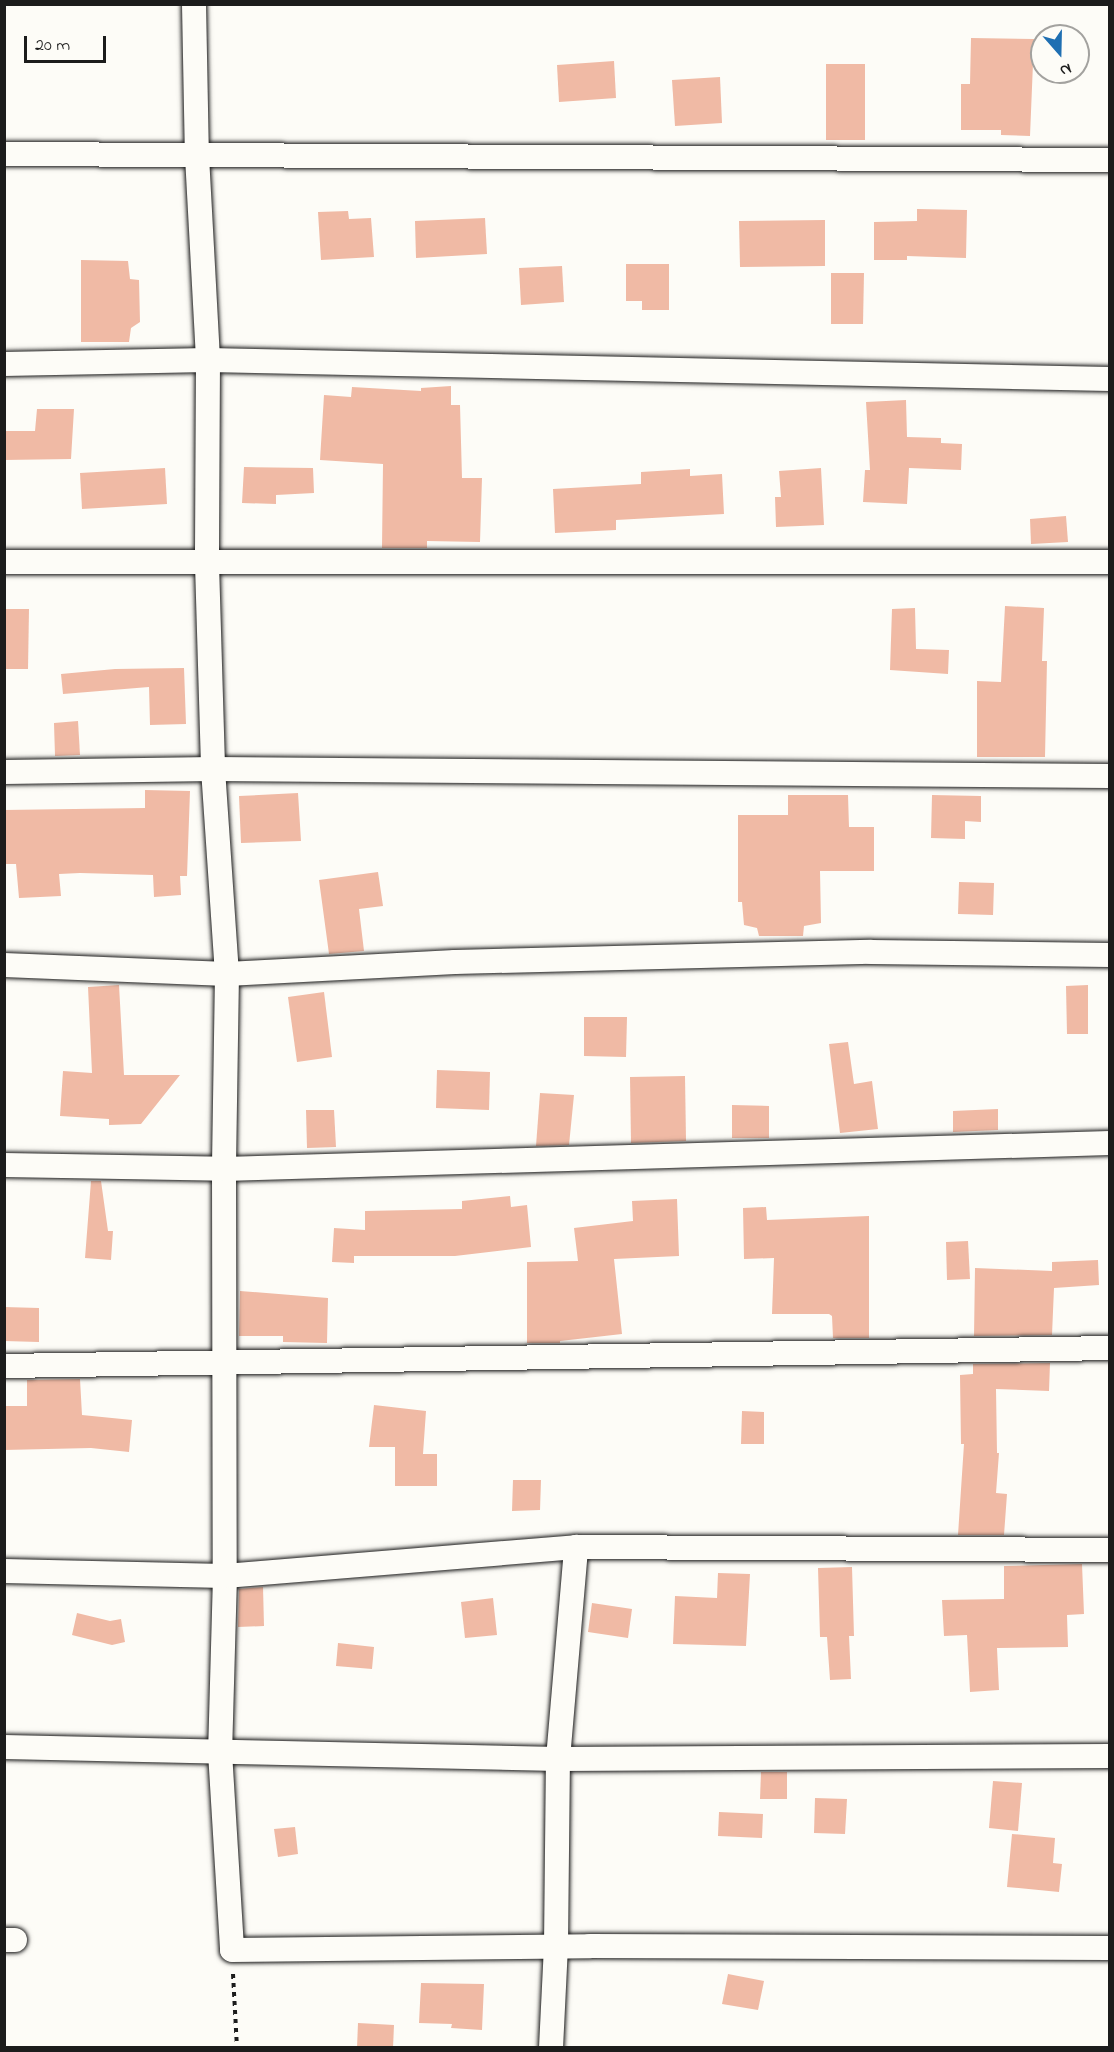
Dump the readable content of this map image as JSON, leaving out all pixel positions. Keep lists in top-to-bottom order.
{
  "scale_bar": "20 m",
  "north": "bottom"
}
